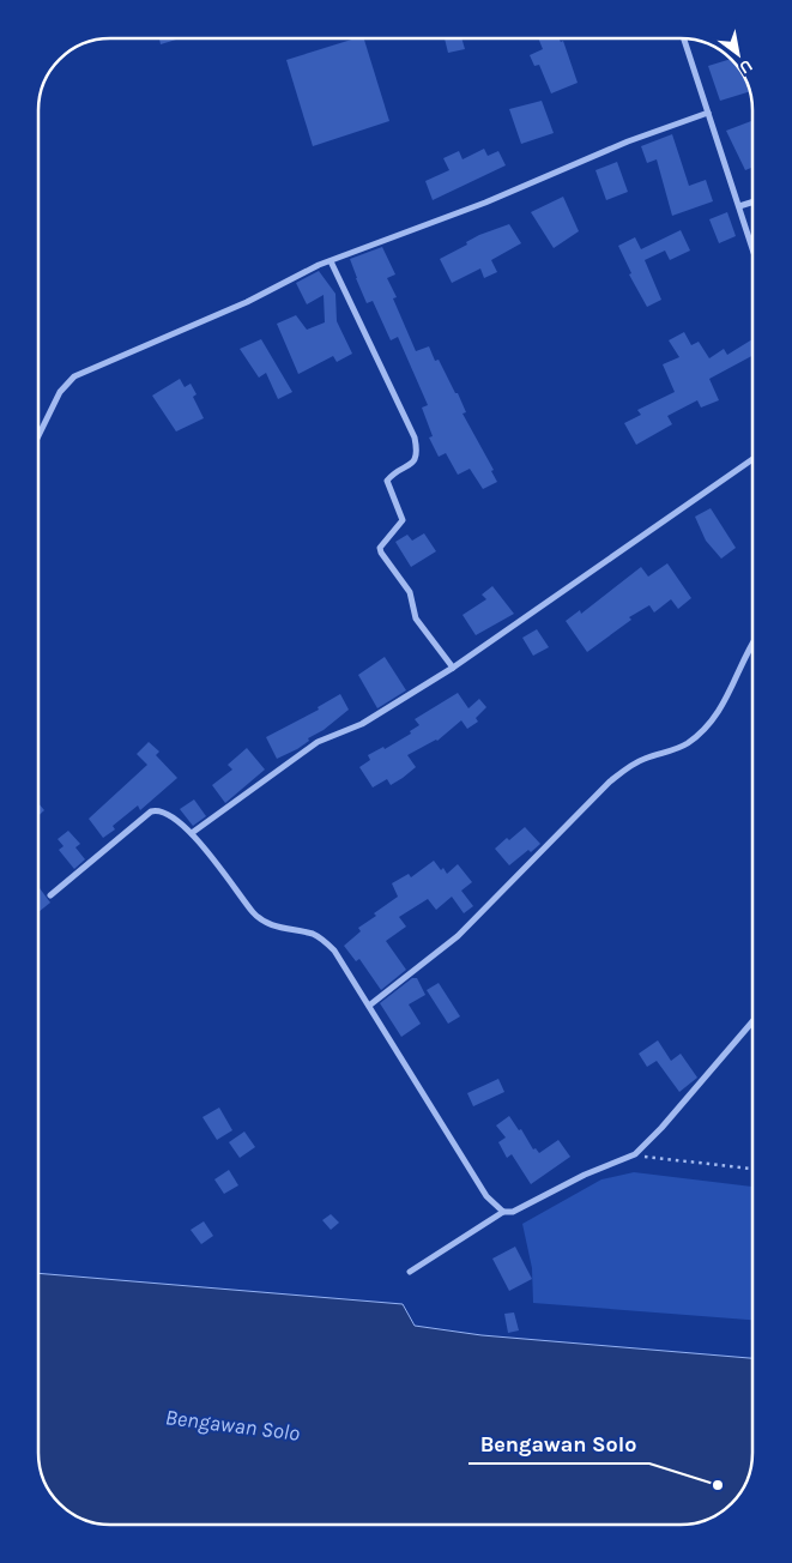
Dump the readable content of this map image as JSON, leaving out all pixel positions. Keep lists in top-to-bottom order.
{
  "water": ["Bengawan Solo"],
  "places": ["Bengawan Solo"],
  "north": "bottom right"
}
